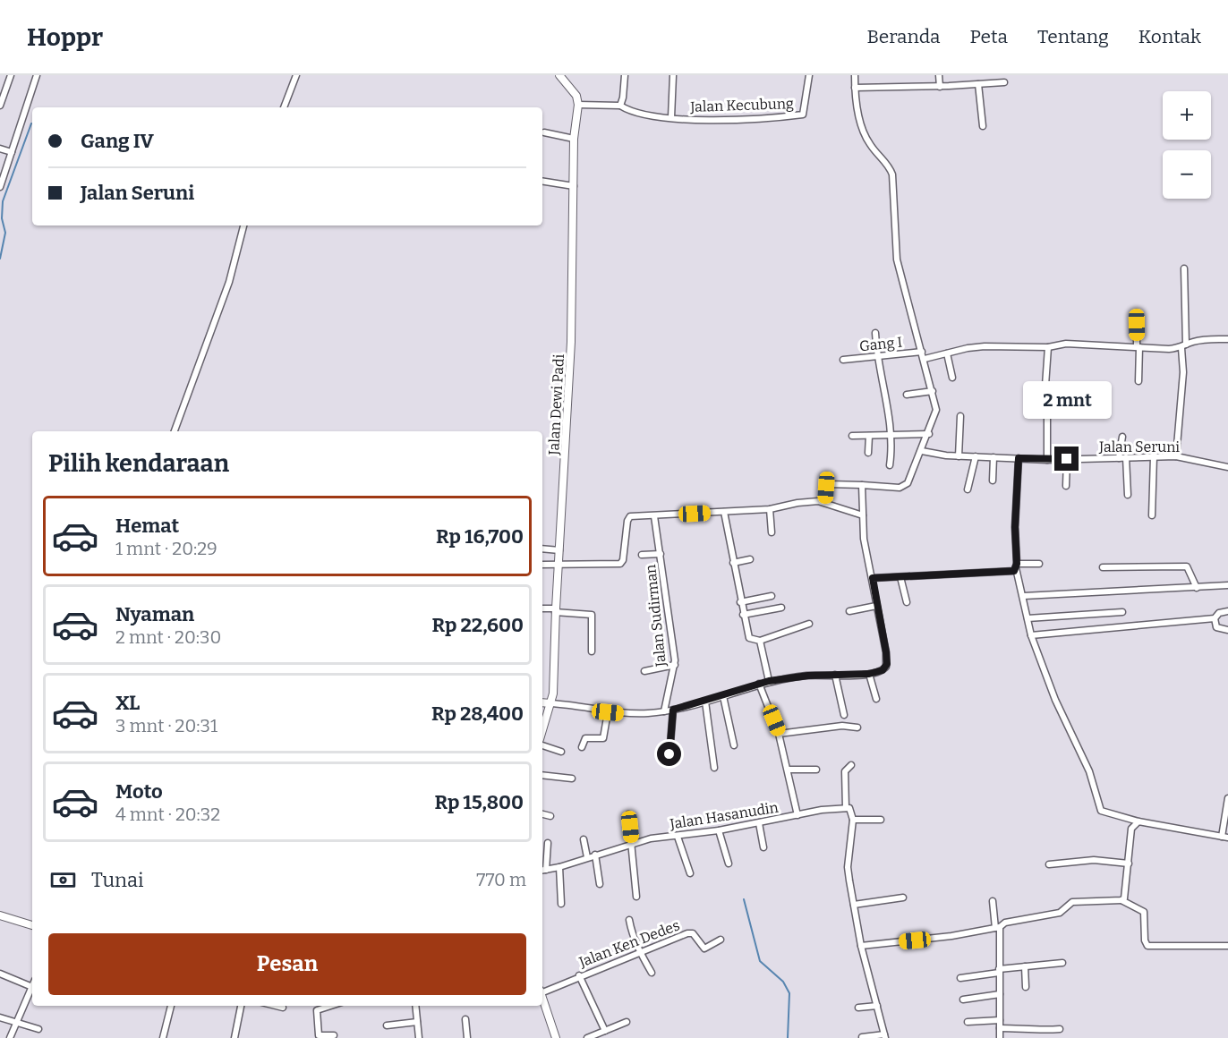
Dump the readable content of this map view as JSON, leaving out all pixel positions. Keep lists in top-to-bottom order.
{
  "streets": {
    "street": [
      "Jalan Kecubung",
      "Gang I",
      "Jalan Dewi Padi",
      "Jalan Seruni",
      "Jalan Sudirman",
      "Jalan Hasanudin",
      "Jalan Ken Dedes"
    ]
  },
  "crossings": [
    ["Jalan Kecubung", "Jalan Dewi Padi"]
  ],
  "page": {
    "header": "Hoppr",
    "nav": [
      "Beranda",
      "Peta",
      "Tentang",
      "Kontak"
    ],
    "map_buttons": ["+", "−"],
    "banner": ["Gang IV", "Jalan Seruni"],
    "bubble": "2 mnt",
    "heading": "Pilih kendaraan",
    "list": [
      {
        "name": "Hemat",
        "note": "1 mnt · 20:29",
        "value": "Rp 16,700"
      },
      {
        "name": "Nyaman",
        "note": "2 mnt · 20:30",
        "value": "Rp 22,600"
      },
      {
        "name": "XL",
        "note": "3 mnt · 20:31",
        "value": "Rp 28,400"
      },
      {
        "name": "Moto",
        "note": "4 mnt · 20:32",
        "value": "Rp 15,800"
      }
    ],
    "pay": ["Tunai", "770 m"],
    "buttons": "Pesan"
  }
}
